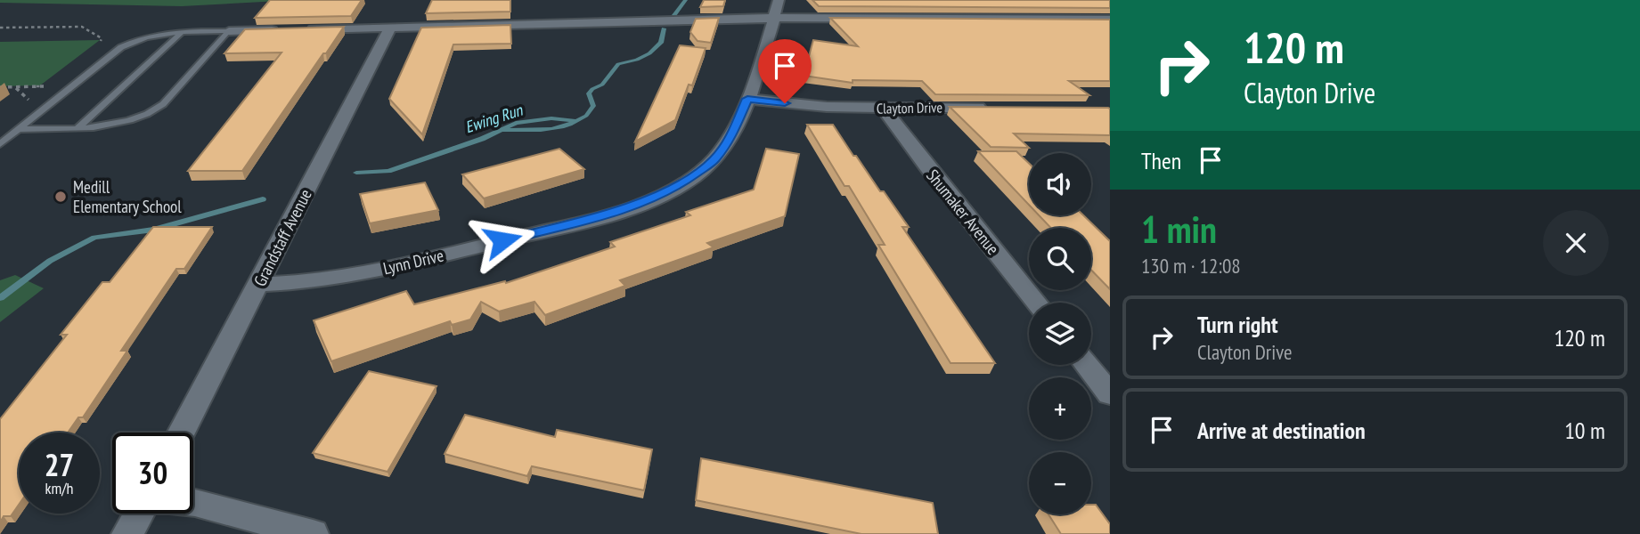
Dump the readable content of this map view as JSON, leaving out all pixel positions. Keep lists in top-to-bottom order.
{
  "streets": {
    "street": [
      "Clayton Drive",
      "Shumaker Avenue",
      "Grandstaff Avenue",
      "Lynn Drive"
    ]
  },
  "crossings": [
    ["Clayton Drive", "Shumaker Avenue"],
    ["Clayton Drive", "Lynn Drive"],
    ["Grandstaff Avenue", "Lynn Drive"]
  ],
  "water": ["Ewing Run"],
  "places": ["Medill Elementary School"],
  "page": {
    "turn": ["120 m", "Clayton Drive"],
    "then": "Then",
    "map_buttons": ["+", "−"],
    "heading": ["1 min", "130 m · 12:08"],
    "list": [
      {
        "name": "Turn right",
        "note": "Clayton Drive",
        "value": "120 m"
      },
      {
        "name": "Arrive at destination",
        "value": "10 m"
      }
    ],
    "speed": "27 km/h",
    "limit": "30"
  }
}
